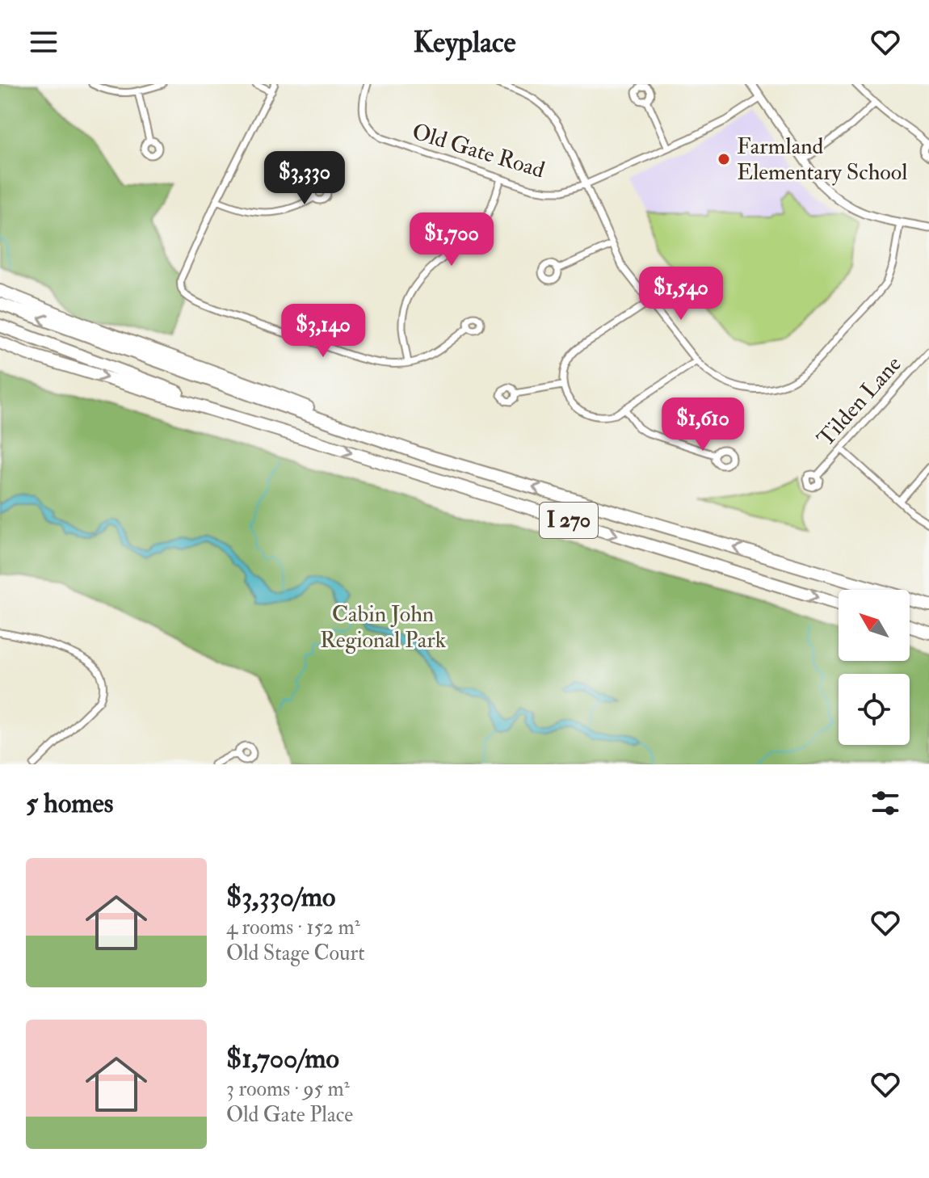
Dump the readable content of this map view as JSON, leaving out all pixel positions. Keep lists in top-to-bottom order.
{
  "streets": {
    "highway": ["I 270"],
    "street": ["Old Gate Road", "Tilden Lane"]
  },
  "parks": ["Cabin John Regional Park"],
  "places": ["Farmland Elementary School"],
  "north": "top left",
  "page": {
    "header": "Keyplace",
    "price": [
      "$3,330",
      "$1,700",
      "$1,540",
      "$3,140",
      "$1,610"
    ],
    "heading": "5 homes",
    "list": [
      {
        "name": "$3,330/mo",
        "note": "4 rooms · 152 m² · Old Stage Court"
      },
      {
        "name": "$1,700/mo",
        "note": "3 rooms · 95 m² · Old Gate Place"
      }
    ]
  }
}
